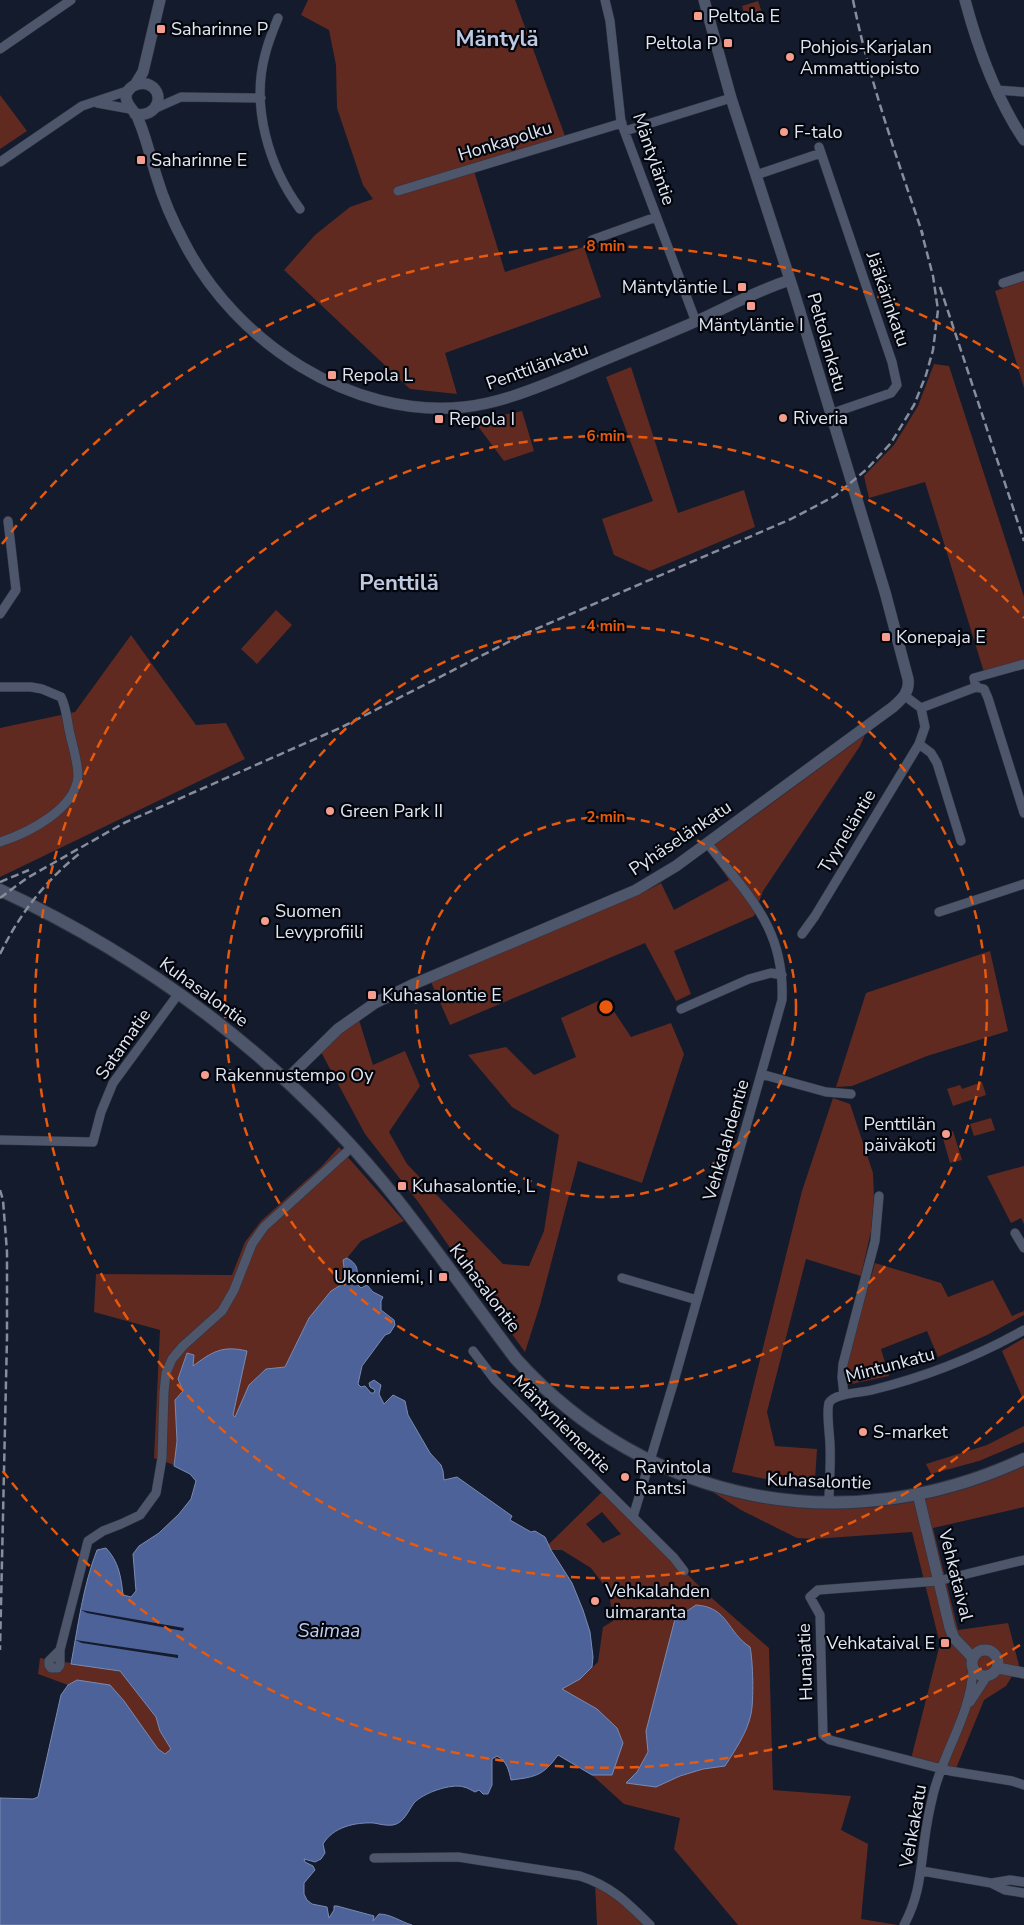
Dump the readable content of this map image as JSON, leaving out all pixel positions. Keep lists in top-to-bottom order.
{
  "streets": {
    "main road": ["Kuhasalontie"],
    "street": [
      "Honkapolku",
      "Mäntyläntie",
      "Jääkärinkatu",
      "Peltolankatu",
      "Penttilänkatu",
      "Tyyneläntie",
      "Pyhäselänkatu",
      "Satamatie",
      "Vehkalahdentie",
      "Mintunkatu",
      "Mäntyniementie",
      "Vehkataival",
      "Hunajatie",
      "Vehkakatu"
    ]
  },
  "crossings": [
    ["Honkapolku", "Mäntyläntie"],
    ["Honkapolku", "Peltolankatu"],
    ["Mäntyläntie", "Penttilänkatu"],
    ["Jääkärinkatu", "Peltolankatu"],
    ["Peltolankatu", "Penttilänkatu"],
    ["Peltolankatu", "Pyhäselänkatu"],
    ["Pyhäselänkatu", "Kuhasalontie"],
    ["Pyhäselänkatu", "Vehkalahdentie"],
    ["Kuhasalontie", "Satamatie"],
    ["Kuhasalontie", "Vehkalahdentie"],
    ["Kuhasalontie", "Mintunkatu"],
    ["Kuhasalontie", "Vehkataival"],
    ["Vehkalahdentie", "Mäntyniementie"],
    ["Vehkataival", "Hunajatie"],
    ["Vehkataival", "Vehkakatu"],
    ["Hunajatie", "Vehkakatu"]
  ],
  "districts": ["Mäntylä", "Penttilä"],
  "water": ["Saimaa"],
  "places": {
    "transit": [
      "Peltola E",
      "Saharinne P",
      "Peltola P",
      "Saharinne E",
      "Mäntyläntie L",
      "Mäntyläntie I",
      "Repola L",
      "Repola I",
      "Konepaja E",
      "Kuhasalontie E",
      "Kuhasalontie, L",
      "Ukonniemi, I",
      "Vehkataival E"
    ],
    "other": [
      "Pohjois-Karjalan Ammattiopisto",
      "F-talo",
      "Riveria",
      "Green Park II",
      "Suomen Levyprofiili",
      "Rakennustempo Oy",
      "Penttilän päiväkoti",
      "S-market",
      "Ravintola Rantsi",
      "Vehkalahden uimaranta"
    ]
  },
  "rings": [
    "8 min",
    "6 min",
    "4 min",
    "2 min"
  ]
}
